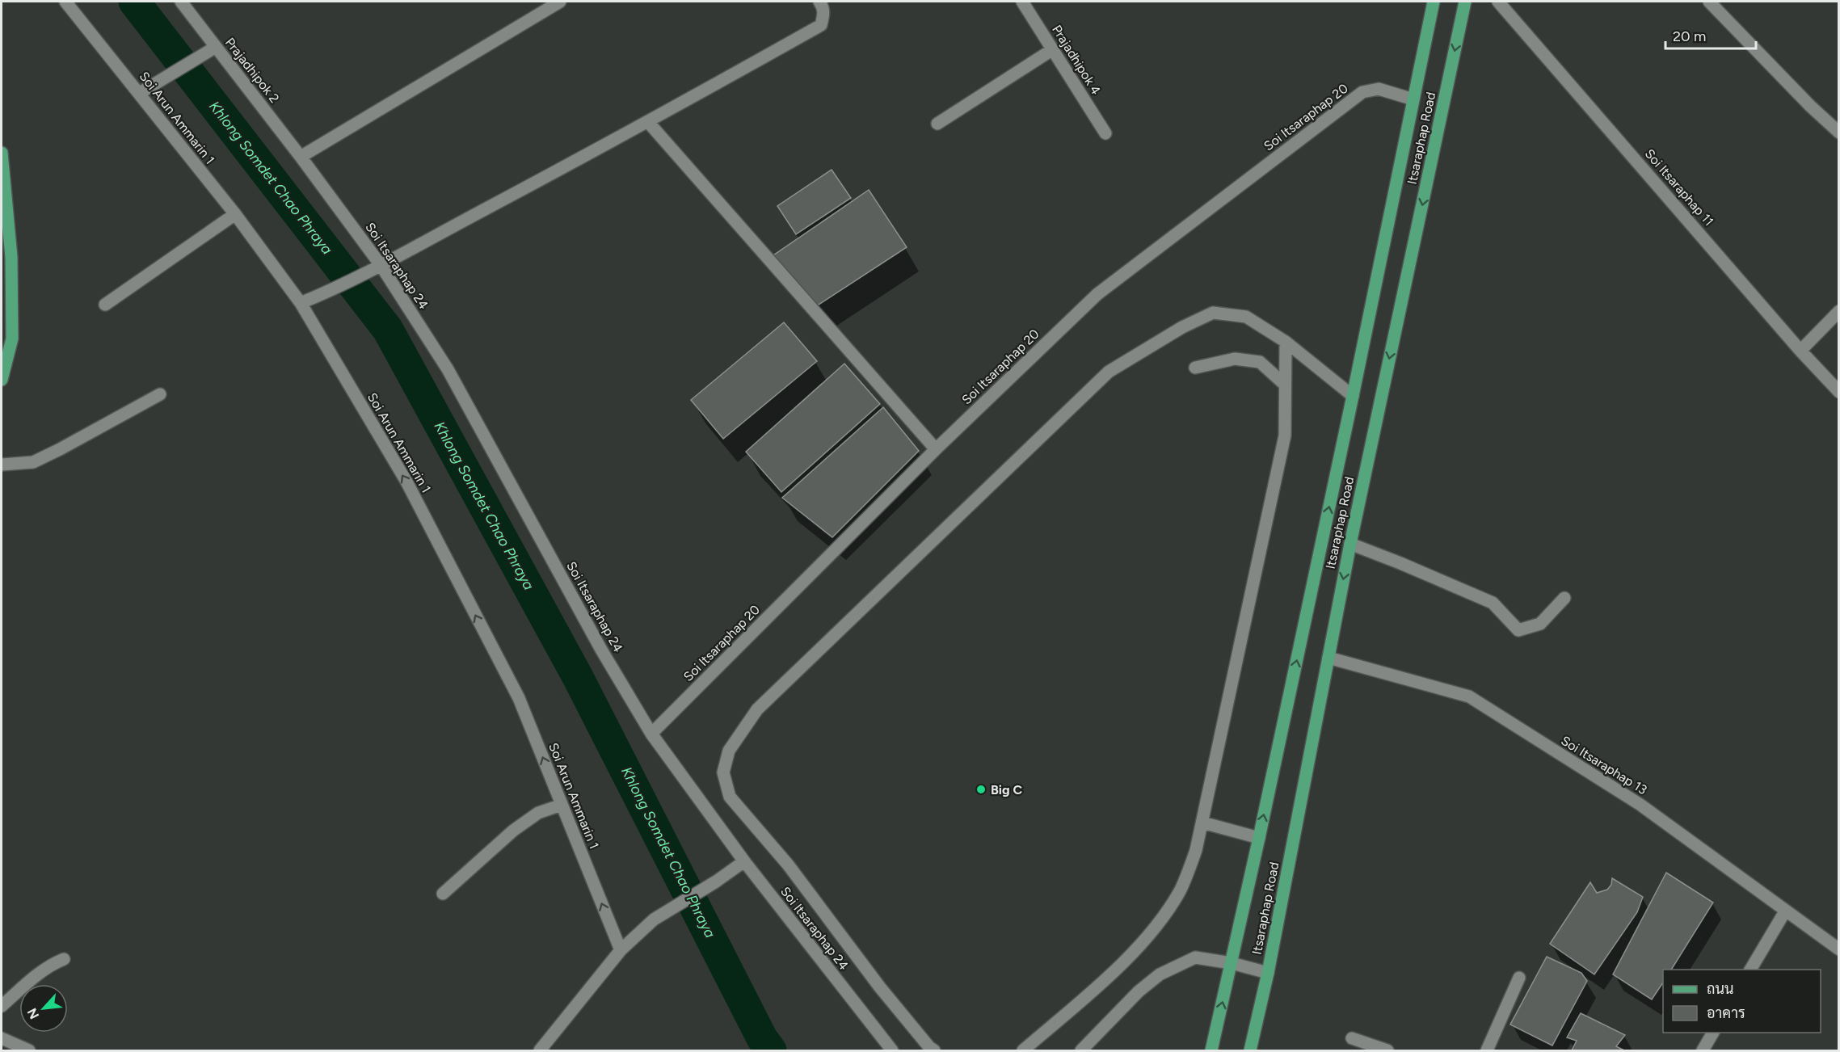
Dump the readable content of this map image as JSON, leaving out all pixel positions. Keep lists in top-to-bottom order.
{
  "streets": {
    "main road": ["Itsaraphap Road"],
    "street": [
      "Prajadhipok 4",
      "Prajadhipok 2",
      "Soi Itsaraphap 20",
      "Soi Arun Ammarin 1",
      "Soi Itsaraphap 11",
      "Soi Itsaraphap 24",
      "Soi Itsaraphap 13"
    ]
  },
  "crossings": [
    ["Prajadhipok 2", "Soi Itsaraphap 24"],
    ["Soi Itsaraphap 20", "Soi Itsaraphap 24"],
    ["Itsaraphap Road", "Soi Itsaraphap 13"]
  ],
  "one_way": ["Soi Arun Ammarin 1"],
  "water": ["Khlong Somdet Chao Phraya"],
  "places": ["Big C"],
  "legend": ["ถนน", "อาคาร"],
  "scale_bar": "20 m",
  "north": "bottom left"
}
